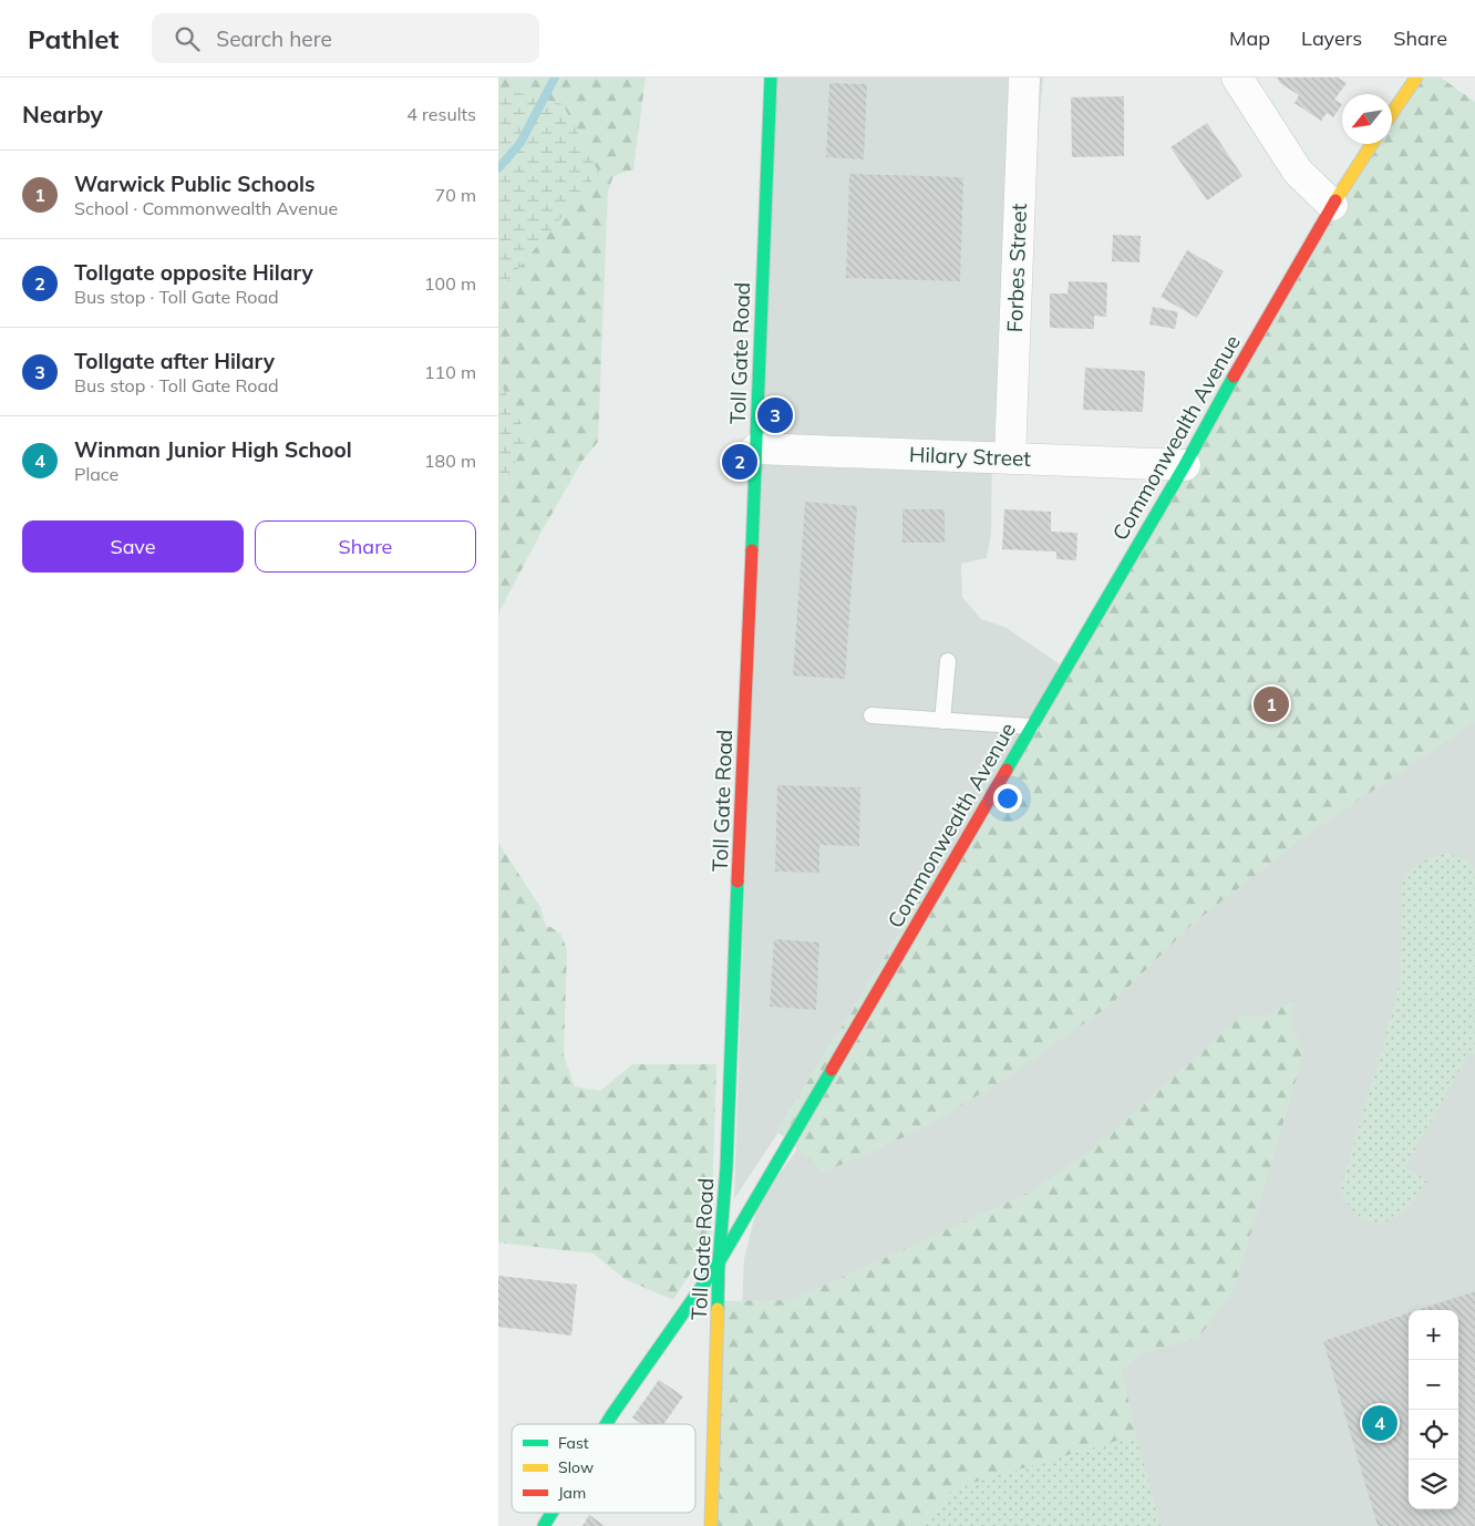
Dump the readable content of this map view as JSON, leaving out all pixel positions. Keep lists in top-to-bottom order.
{
  "streets": {
    "street": [
      "Forbes Street",
      "Toll Gate Road",
      "Commonwealth Avenue",
      "Hilary Street"
    ]
  },
  "crossings": [
    ["Forbes Street", "Hilary Street"],
    ["Toll Gate Road", "Commonwealth Avenue"],
    ["Toll Gate Road", "Hilary Street"],
    ["Commonwealth Avenue", "Hilary Street"]
  ],
  "legend": ["Fast", "Slow", "Jam"],
  "north": "bottom left",
  "page": {
    "header": "Pathlet",
    "search": "Search here",
    "nav": ["Map", "Layers", "Share"],
    "heading": ["Nearby", "4 results"],
    "list": [
      {
        "mark": "1",
        "name": "Warwick Public Schools",
        "note": "School · Commonwealth Avenue",
        "value": "70 m"
      },
      {
        "mark": "2",
        "name": "Tollgate opposite Hilary",
        "note": "Bus stop · Toll Gate Road",
        "value": "100 m"
      },
      {
        "mark": "3",
        "name": "Tollgate after Hilary",
        "note": "Bus stop · Toll Gate Road",
        "value": "110 m"
      },
      {
        "mark": "4",
        "name": "Winman Junior High School",
        "note": "Place",
        "value": "180 m"
      }
    ],
    "pins": [
      "3",
      "2",
      "1",
      "4"
    ],
    "buttons": ["Save", "Share"],
    "map_buttons": ["+", "−"]
  }
}
